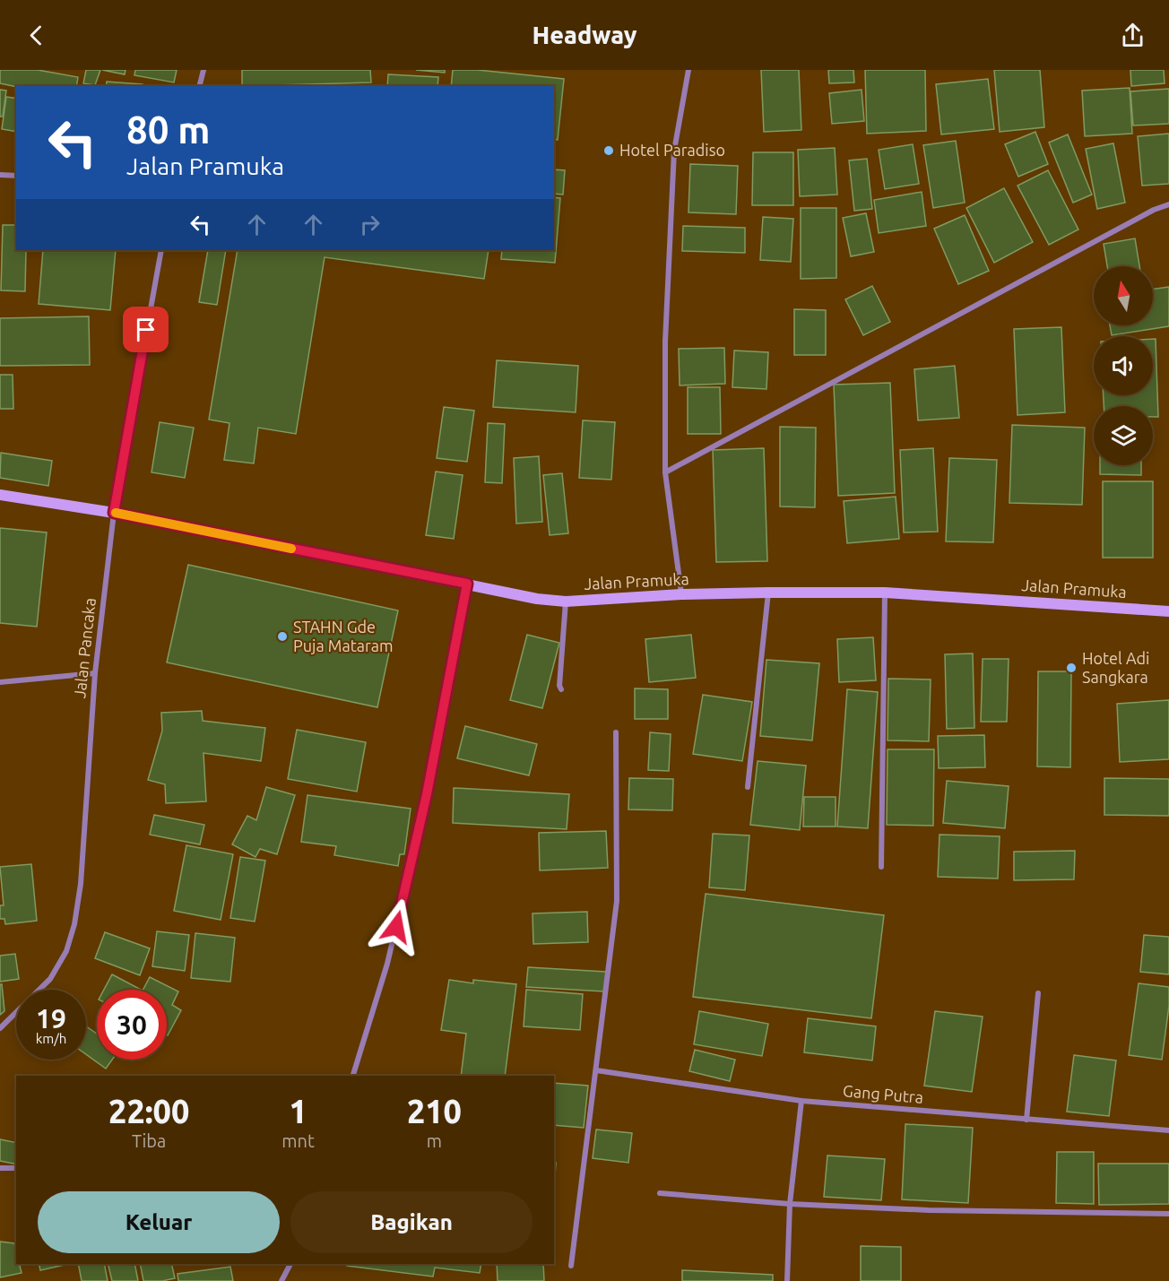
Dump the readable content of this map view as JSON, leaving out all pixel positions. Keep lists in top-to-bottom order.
{
  "streets": {
    "street": ["Jalan Pramuka", "Jalan Pancaka", "Gang Putra"]
  },
  "crossings": [
    ["Jalan Pramuka", "Jalan Pancaka"]
  ],
  "places": ["Hotel Paradiso", "STAHN Gde Puja Mataram", "Hotel Adi Sangkara"],
  "north": "top",
  "page": {
    "header": "Headway",
    "turn": ["80 m", "Jalan Pramuka"],
    "speed": "19 km/h",
    "limit": "30",
    "eta": [
      "22:00",
      "Tiba",
      "1",
      "mnt",
      "210",
      "m"
    ],
    "buttons": ["Keluar", "Bagikan"]
  }
}
